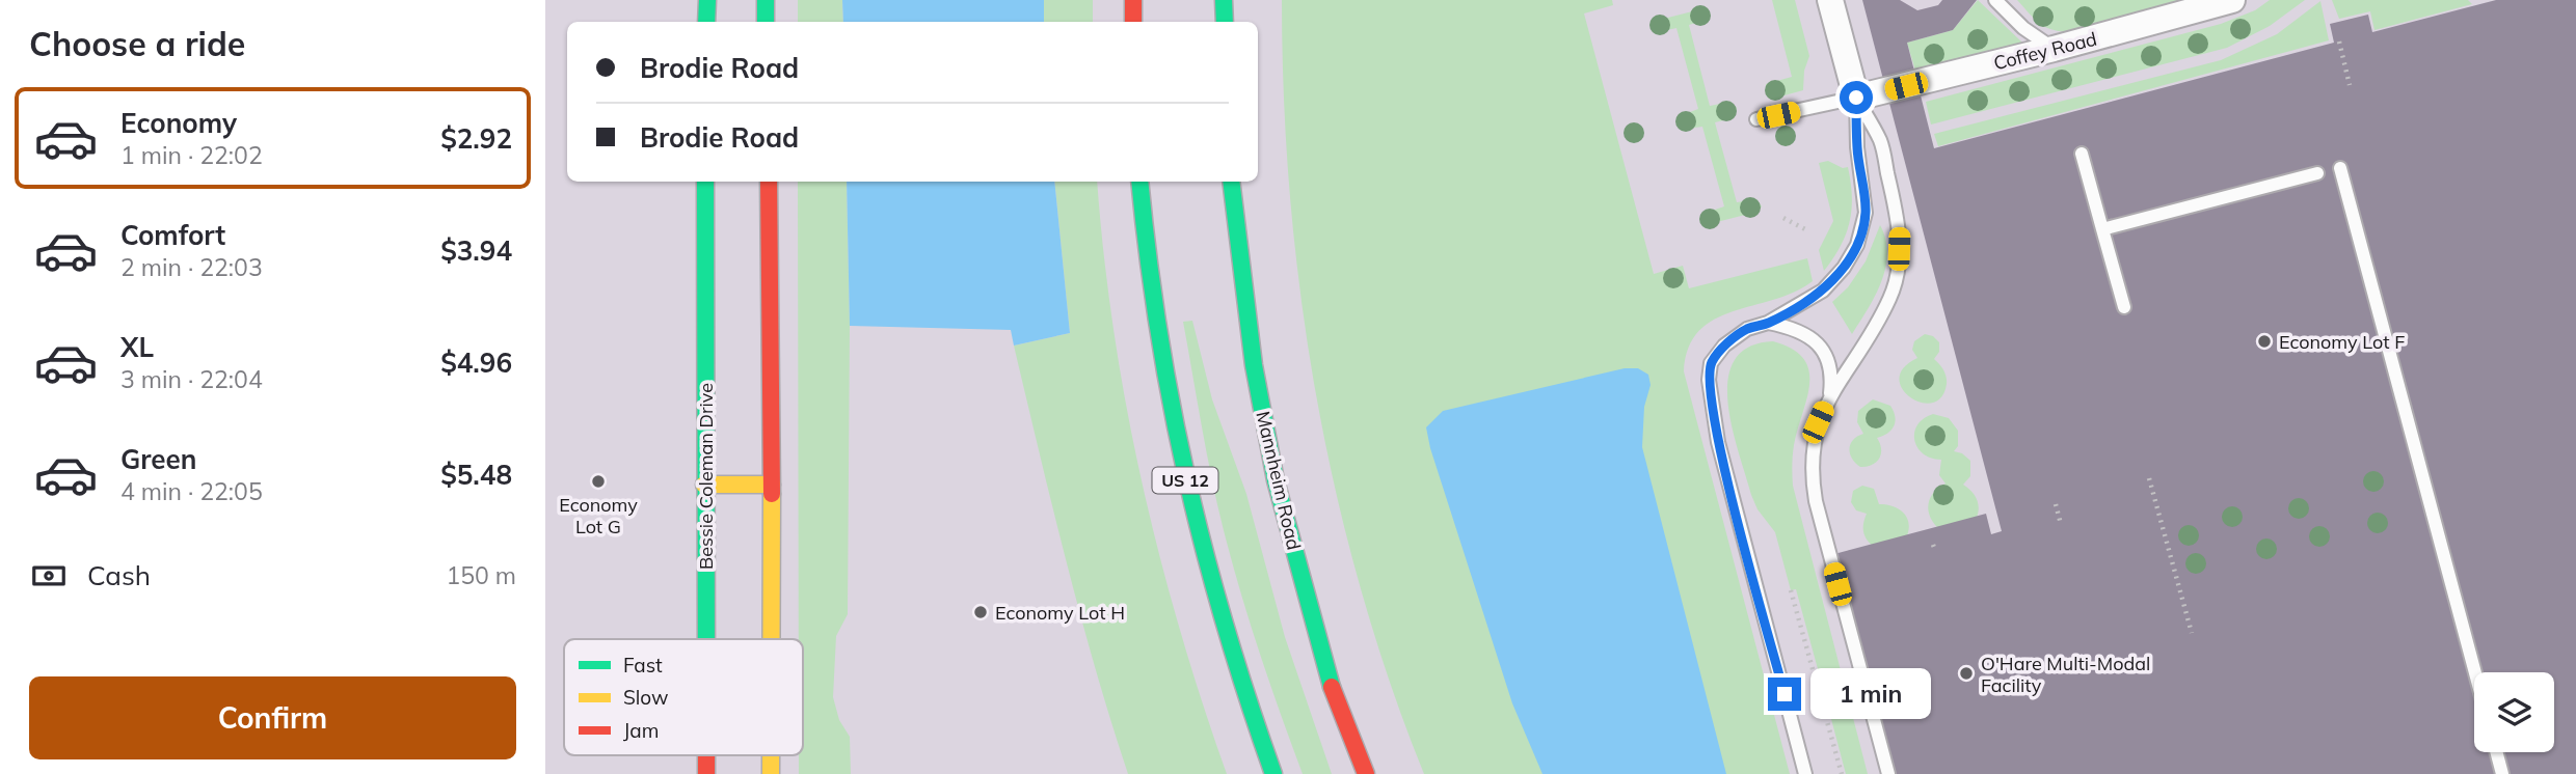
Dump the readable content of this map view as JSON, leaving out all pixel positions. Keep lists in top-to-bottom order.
{
  "streets": {
    "street": [
      "Coffey Road",
      "Bessie Coleman Drive",
      "US 12",
      "Mannheim Road"
    ]
  },
  "places": [
    "Economy Lot F",
    "Economy Lot G",
    "Economy Lot H",
    "O'Hare Multi-Modal Facility"
  ],
  "legend": ["Fast", "Slow", "Jam"],
  "page": {
    "heading": "Choose a ride",
    "banner": ["Brodie Road", "Brodie Road"],
    "list": [
      {
        "name": "Economy",
        "note": "1 min · 22:02",
        "value": "$2.92"
      },
      {
        "name": "Comfort",
        "note": "2 min · 22:03",
        "value": "$3.94"
      },
      {
        "name": "XL",
        "note": "3 min · 22:04",
        "value": "$4.96"
      },
      {
        "name": "Green",
        "note": "4 min · 22:05",
        "value": "$5.48"
      }
    ],
    "pay": ["Cash", "150 m"],
    "buttons": "Confirm",
    "bubble": "1 min"
  }
}
